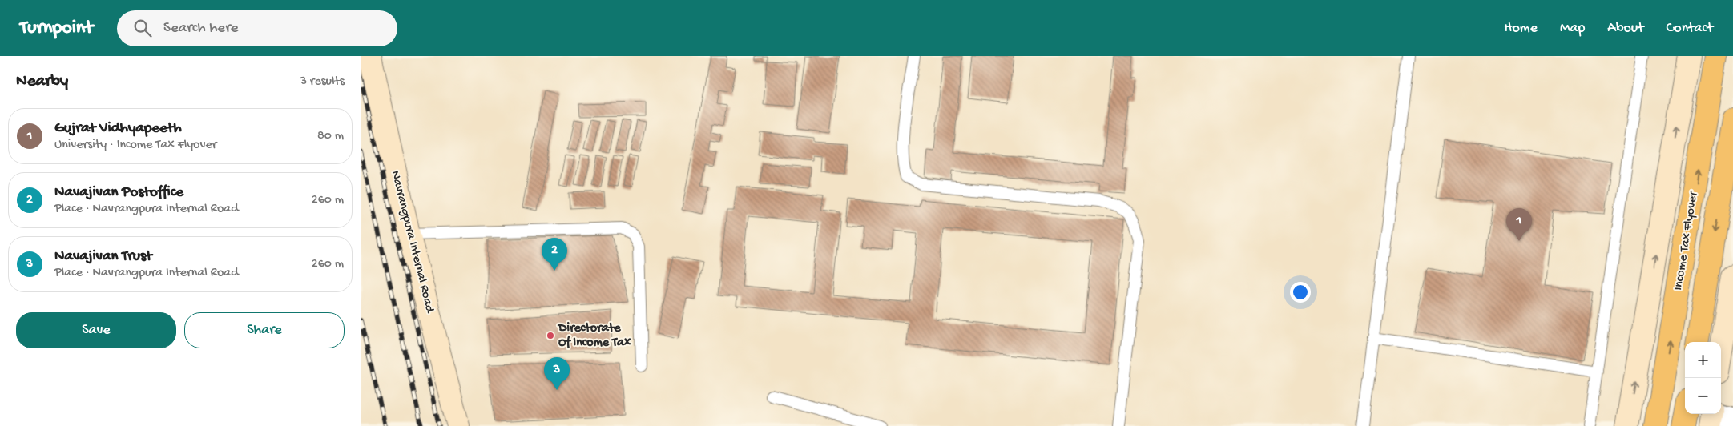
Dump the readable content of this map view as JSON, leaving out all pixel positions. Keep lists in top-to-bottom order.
{
  "streets": {
    "main road": ["Income Tax Flyover", "Navrangpura Internal Road"]
  },
  "places": ["Directorate Of Income Tax"],
  "page": {
    "header": "Turnpoint",
    "search": "Search here",
    "nav": [
      "Home",
      "Map",
      "About",
      "Contact"
    ],
    "heading": ["Nearby", "3 results"],
    "list": [
      {
        "mark": "1",
        "name": "Gujrat Vidhyapeeth",
        "note": "University · Income Tax Flyover",
        "value": "80 m"
      },
      {
        "mark": "2",
        "name": "Navajivan Postoffice",
        "note": "Place · Navrangpura Internal Road",
        "value": "260 m"
      },
      {
        "mark": "3",
        "name": "Navajivan Trust",
        "note": "Place · Navrangpura Internal Road",
        "value": "260 m"
      }
    ],
    "pins": ["1", "2", "3"],
    "buttons": ["Save", "Share"],
    "map_buttons": ["+", "−"]
  }
}
